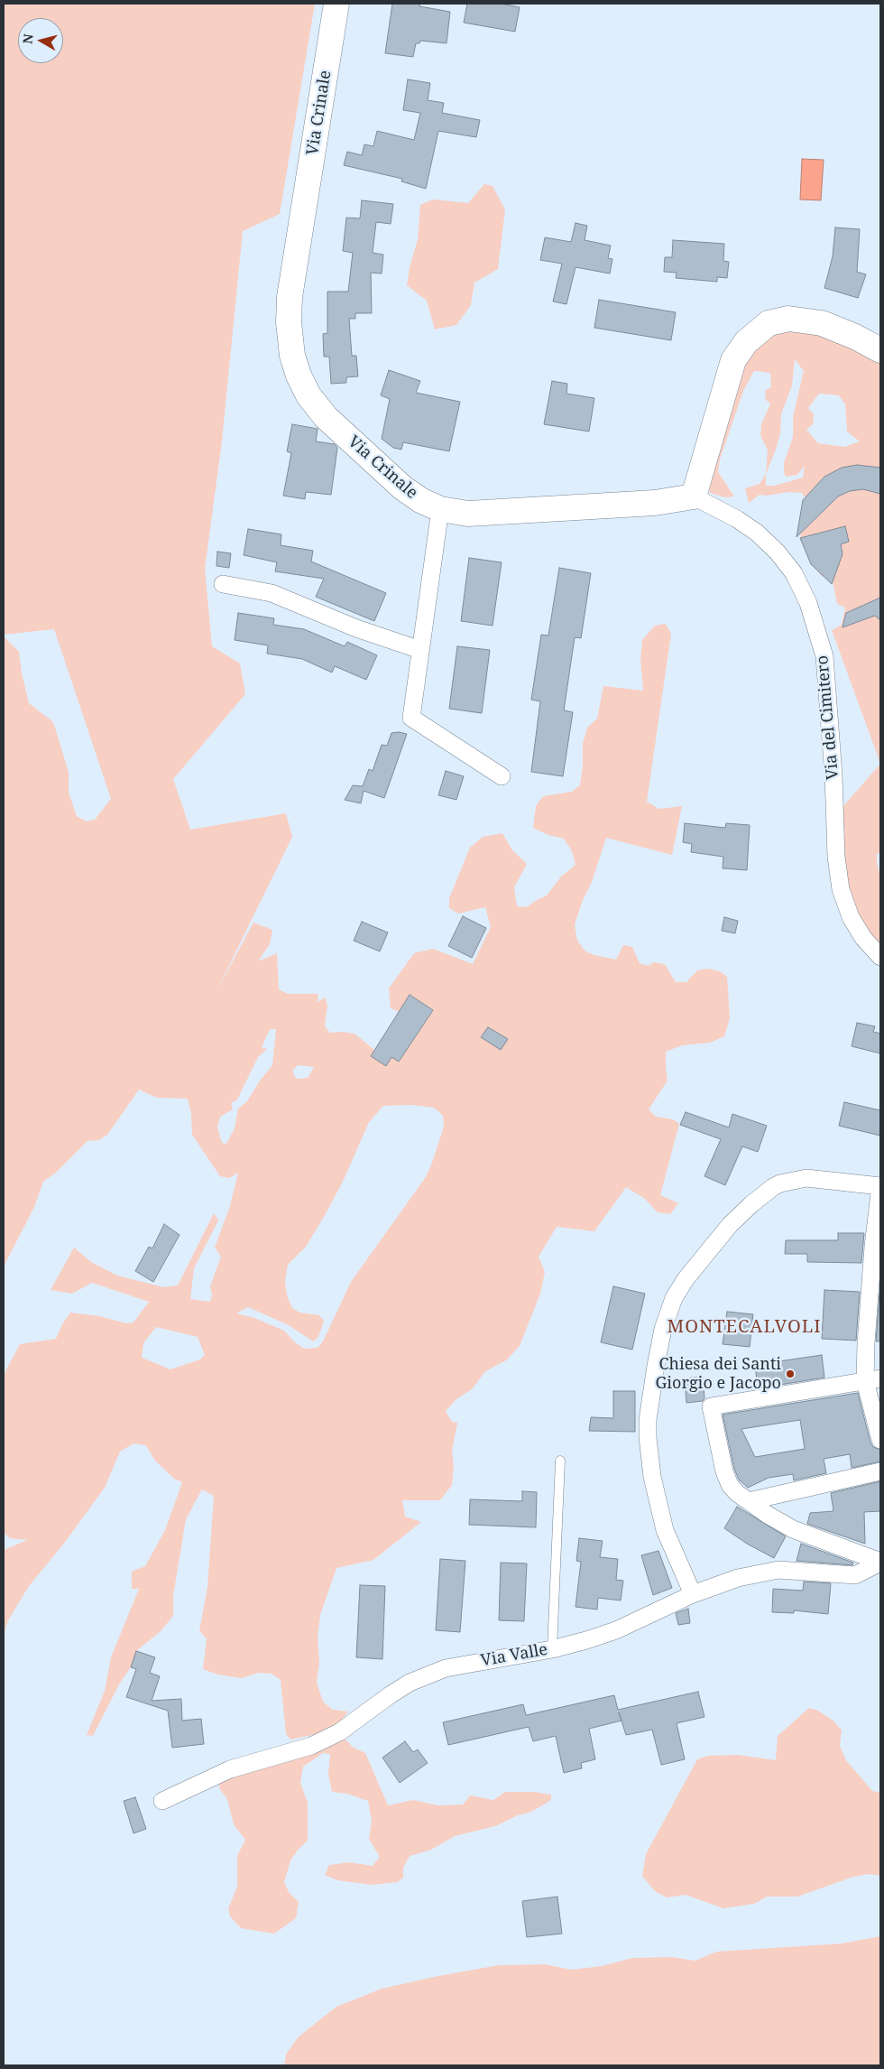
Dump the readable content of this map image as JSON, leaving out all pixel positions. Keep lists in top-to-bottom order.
{
  "streets": {
    "street": ["Via Crinale", "Via del Cimitero", "Via Valle"]
  },
  "crossings": [
    ["Via Crinale", "Via del Cimitero"]
  ],
  "districts": ["MONTECALVOLI"],
  "places": ["Chiesa dei Santi Giorgio e Jacopo"],
  "north": "left"
}
